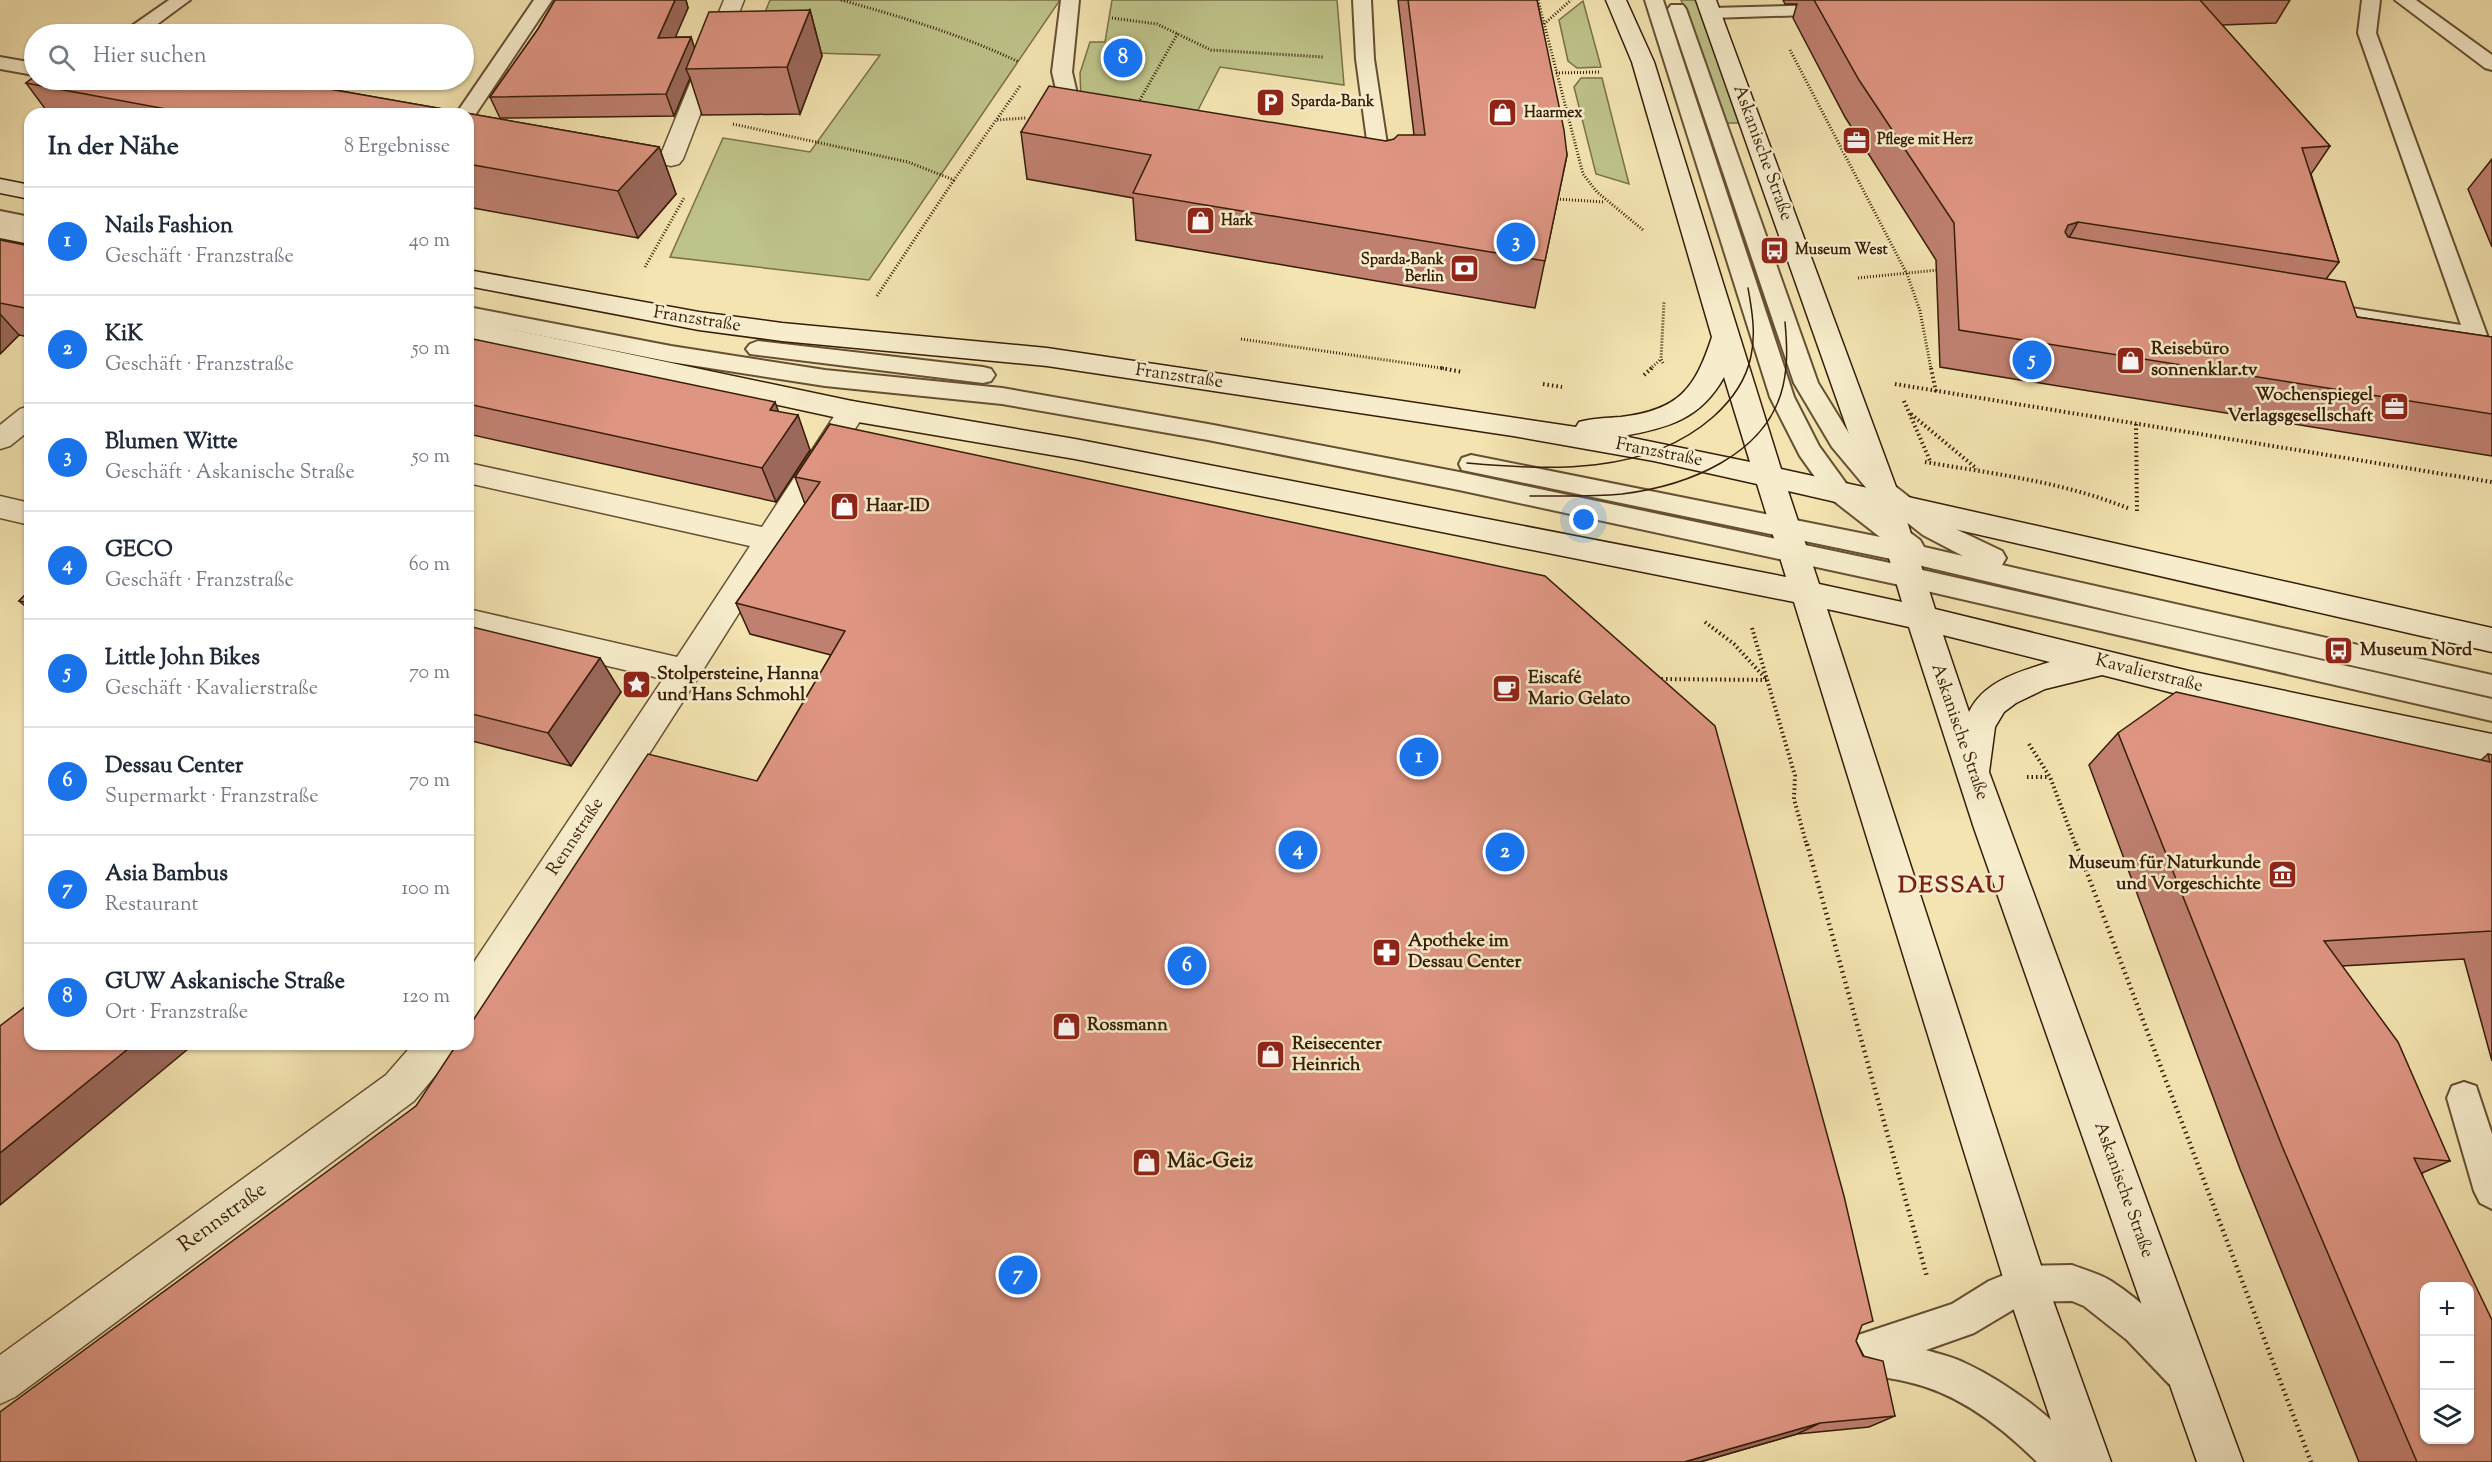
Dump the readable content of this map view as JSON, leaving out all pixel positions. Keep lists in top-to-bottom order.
{
  "streets": {
    "main road": [
      "Askanische Straße",
      "Franzstraße",
      "Kavalierstraße",
      "Rennstraße"
    ]
  },
  "crossings": [
    ["Askanische Straße", "Franzstraße"],
    ["Askanische Straße", "Kavalierstraße"]
  ],
  "districts": ["DESSAU"],
  "places": {
    "parking": ["Sparda-Bank"],
    "shop": [
      "Haarmex",
      "Hark",
      "Reisebüro sonnenklar.tv",
      "Haar-ID",
      "Rossmann",
      "Reisecenter Heinrich",
      "Mäc-Geiz"
    ],
    "office": ["Pflege mit Herz", "Wochenspiegel Verlagsgesellschaft"],
    "bus stop": ["Museum West", "Museum Nord"],
    "bank": ["Sparda-Bank Berlin"],
    "place": ["Stolpersteine, Hanna und Hans Schmohl"],
    "cafe": ["Eiscafé Mario Gelato"],
    "museum": ["Museum für Naturkunde und Vorgeschichte"],
    "pharmacy": ["Apotheke im Dessau Center"]
  },
  "page": {
    "search": "Hier suchen",
    "pins": [
      "8",
      "3",
      "5",
      "1",
      "4",
      "2",
      "6",
      "7"
    ],
    "heading": ["In der Nähe", "8 Ergebnisse"],
    "list": [
      {
        "mark": "1",
        "name": "Nails Fashion",
        "note": "Geschäft · Franzstraße",
        "value": "40 m"
      },
      {
        "mark": "2",
        "name": "KiK",
        "note": "Geschäft · Franzstraße",
        "value": "50 m"
      },
      {
        "mark": "3",
        "name": "Blumen Witte",
        "note": "Geschäft · Askanische Straße",
        "value": "50 m"
      },
      {
        "mark": "4",
        "name": "GECO",
        "note": "Geschäft · Franzstraße",
        "value": "60 m"
      },
      {
        "mark": "5",
        "name": "Little John Bikes",
        "note": "Geschäft · Kavalierstraße",
        "value": "70 m"
      },
      {
        "mark": "6",
        "name": "Dessau Center",
        "note": "Supermarkt · Franzstraße",
        "value": "70 m"
      },
      {
        "mark": "7",
        "name": "Asia Bambus",
        "note": "Restaurant",
        "value": "100 m"
      },
      {
        "mark": "8",
        "name": "GUW Askanische Straße",
        "note": "Ort · Franzstraße",
        "value": "120 m"
      }
    ],
    "map_buttons": ["+", "−"]
  }
}
